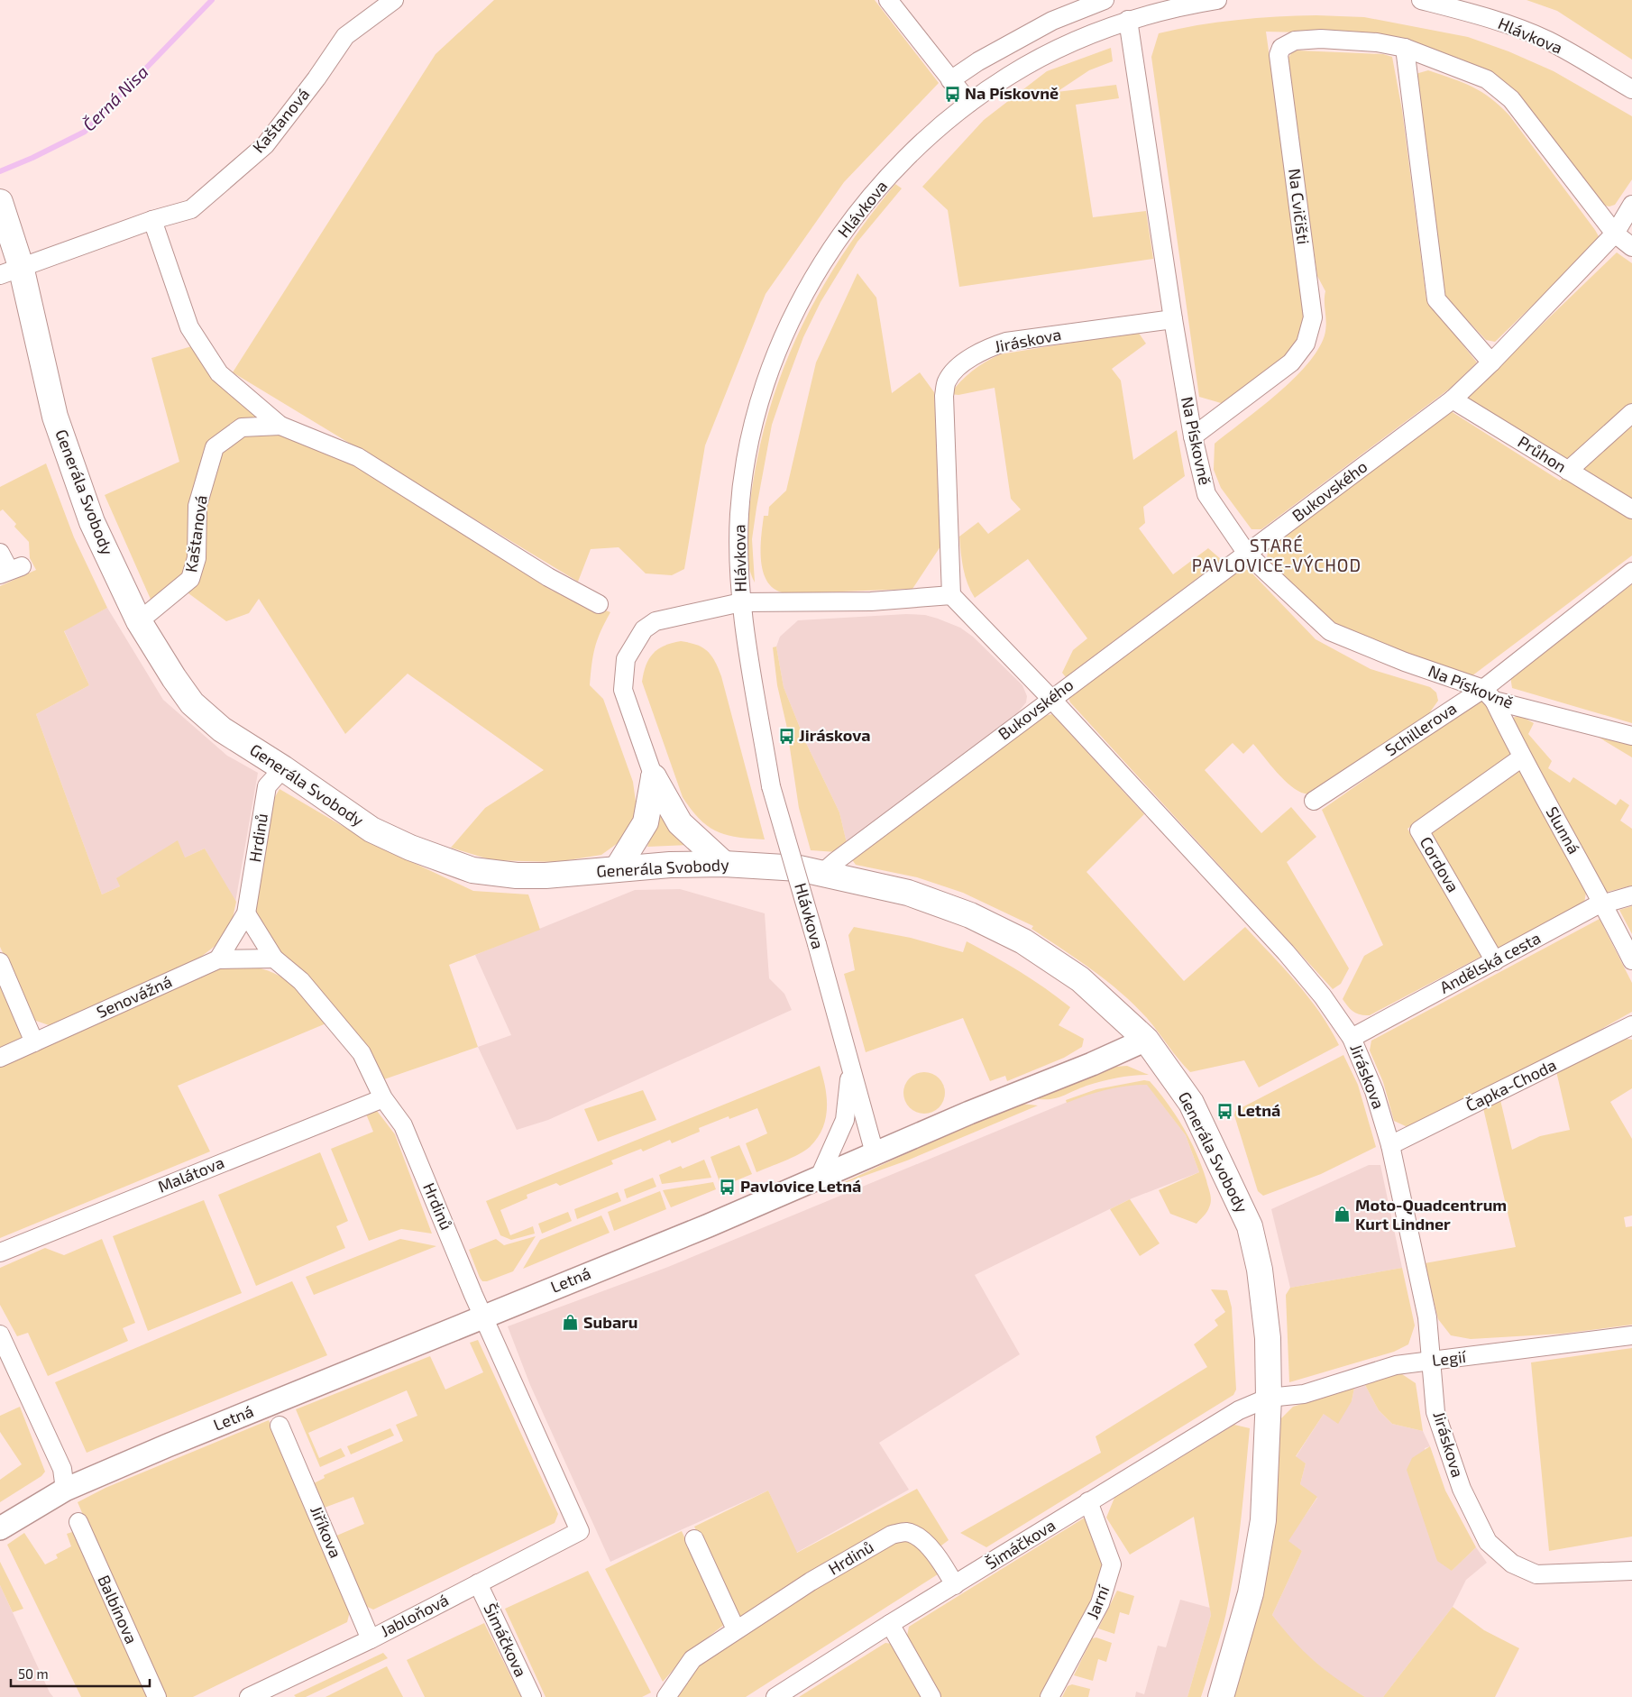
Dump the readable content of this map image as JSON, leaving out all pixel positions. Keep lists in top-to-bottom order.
{
  "streets": {
    "main road": ["Generála Svobody"],
    "street": [
      "Hlávkova",
      "Kaštanová",
      "Na Cvičišti",
      "Jiráskova",
      "Na Pískovně",
      "Průhon",
      "Bukovského",
      "Schillerova",
      "Slunná",
      "Hrdinů",
      "Cordova",
      "Andělská cesta",
      "Senovážná",
      "Čapka-Choda",
      "Malátova",
      "Letná",
      "Legií",
      "Jiříkova",
      "Šimáčkova",
      "Jarní",
      "Balbínova",
      "Jabloňová"
    ]
  },
  "crossings": [
    ["Hlávkova", "Na Pískovně"],
    ["Hlávkova", "Letná"],
    ["Kaštanová", "Generála Svobody"],
    ["Na Cvičišti", "Na Pískovně"],
    ["Na Cvičišti", "Bukovského"],
    ["Jiráskova", "Na Pískovně"],
    ["Jiráskova", "Bukovského"],
    ["Jiráskova", "Andělská cesta"],
    ["Jiráskova", "Čapka-Choda"],
    ["Jiráskova", "Legií"],
    ["Na Pískovně", "Bukovského"],
    ["Na Pískovně", "Schillerova"],
    ["Na Pískovně", "Slunná"],
    ["Průhon", "Bukovského"],
    ["Bukovského", "Generála Svobody"],
    ["Generála Svobody", "Hrdinů"],
    ["Generála Svobody", "Letná"],
    ["Generála Svobody", "Legií"],
    ["Generála Svobody", "Šimáčkova"],
    ["Schillerova", "Slunná"],
    ["Slunná", "Cordova"],
    ["Slunná", "Andělská cesta"],
    ["Hrdinů", "Senovážná"],
    ["Hrdinů", "Malátova"],
    ["Hrdinů", "Letná"],
    ["Hrdinů", "Šimáčkova"],
    ["Hrdinů", "Jabloňová"],
    ["Cordova", "Andělská cesta"],
    ["Legií", "Šimáčkova"],
    ["Jiříkova", "Jabloňová"],
    ["Šimáčkova", "Jarní"],
    ["Šimáčkova", "Jabloňová"]
  ],
  "districts": ["STARÉ PAVLOVICE-VÝCHOD"],
  "water": ["Černá Nisa"],
  "places": {
    "bus stop": [
      "Na Pískovně",
      "Jiráskova",
      "Letná",
      "Pavlovice Letná"
    ],
    "shop": ["Moto-Quadcentrum Kurt Lindner", "Subaru"]
  },
  "scale_bar": "50 m"
}
